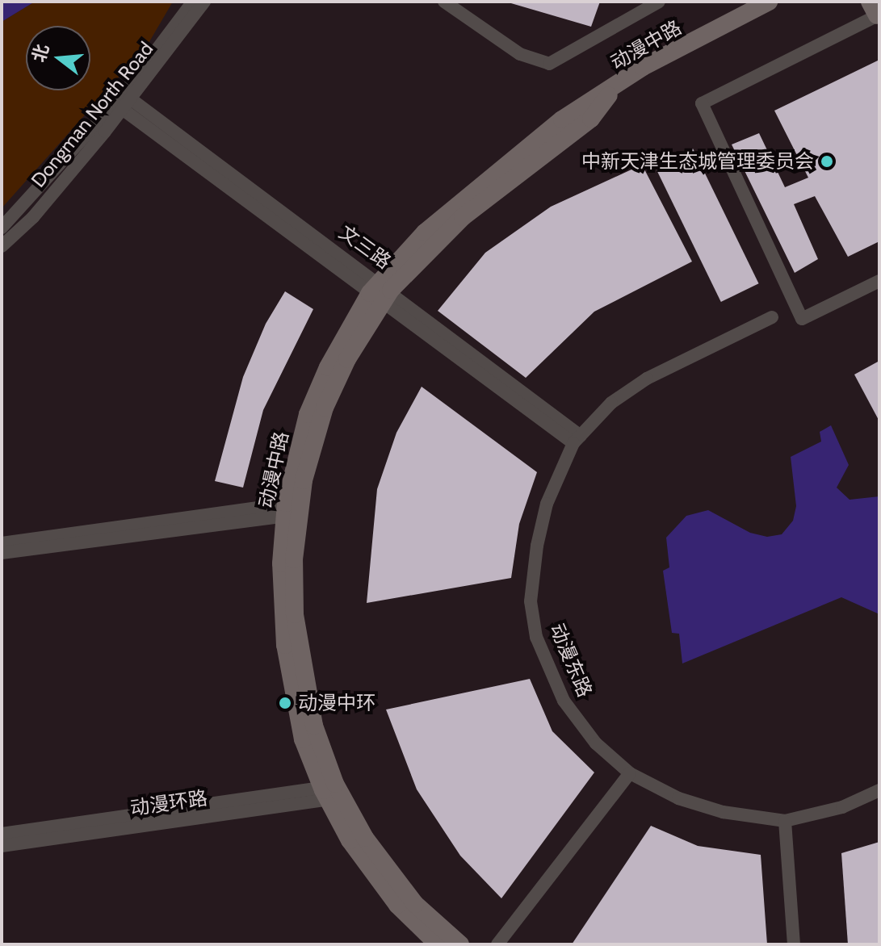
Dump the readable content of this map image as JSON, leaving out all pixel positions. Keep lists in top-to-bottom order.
{
  "streets": {
    "street": [
      "动漫中路",
      "Dongman North Road",
      "文三路",
      "动漫东路",
      "动漫环路"
    ]
  },
  "crossings": [
    ["动漫中路", "文三路"],
    ["动漫中路", "动漫环路"],
    ["Dongman North Road", "文三路"],
    ["文三路", "动漫东路"]
  ],
  "places": ["中新天津生态城管理委员会", "动漫中环"],
  "north": "left"
}
